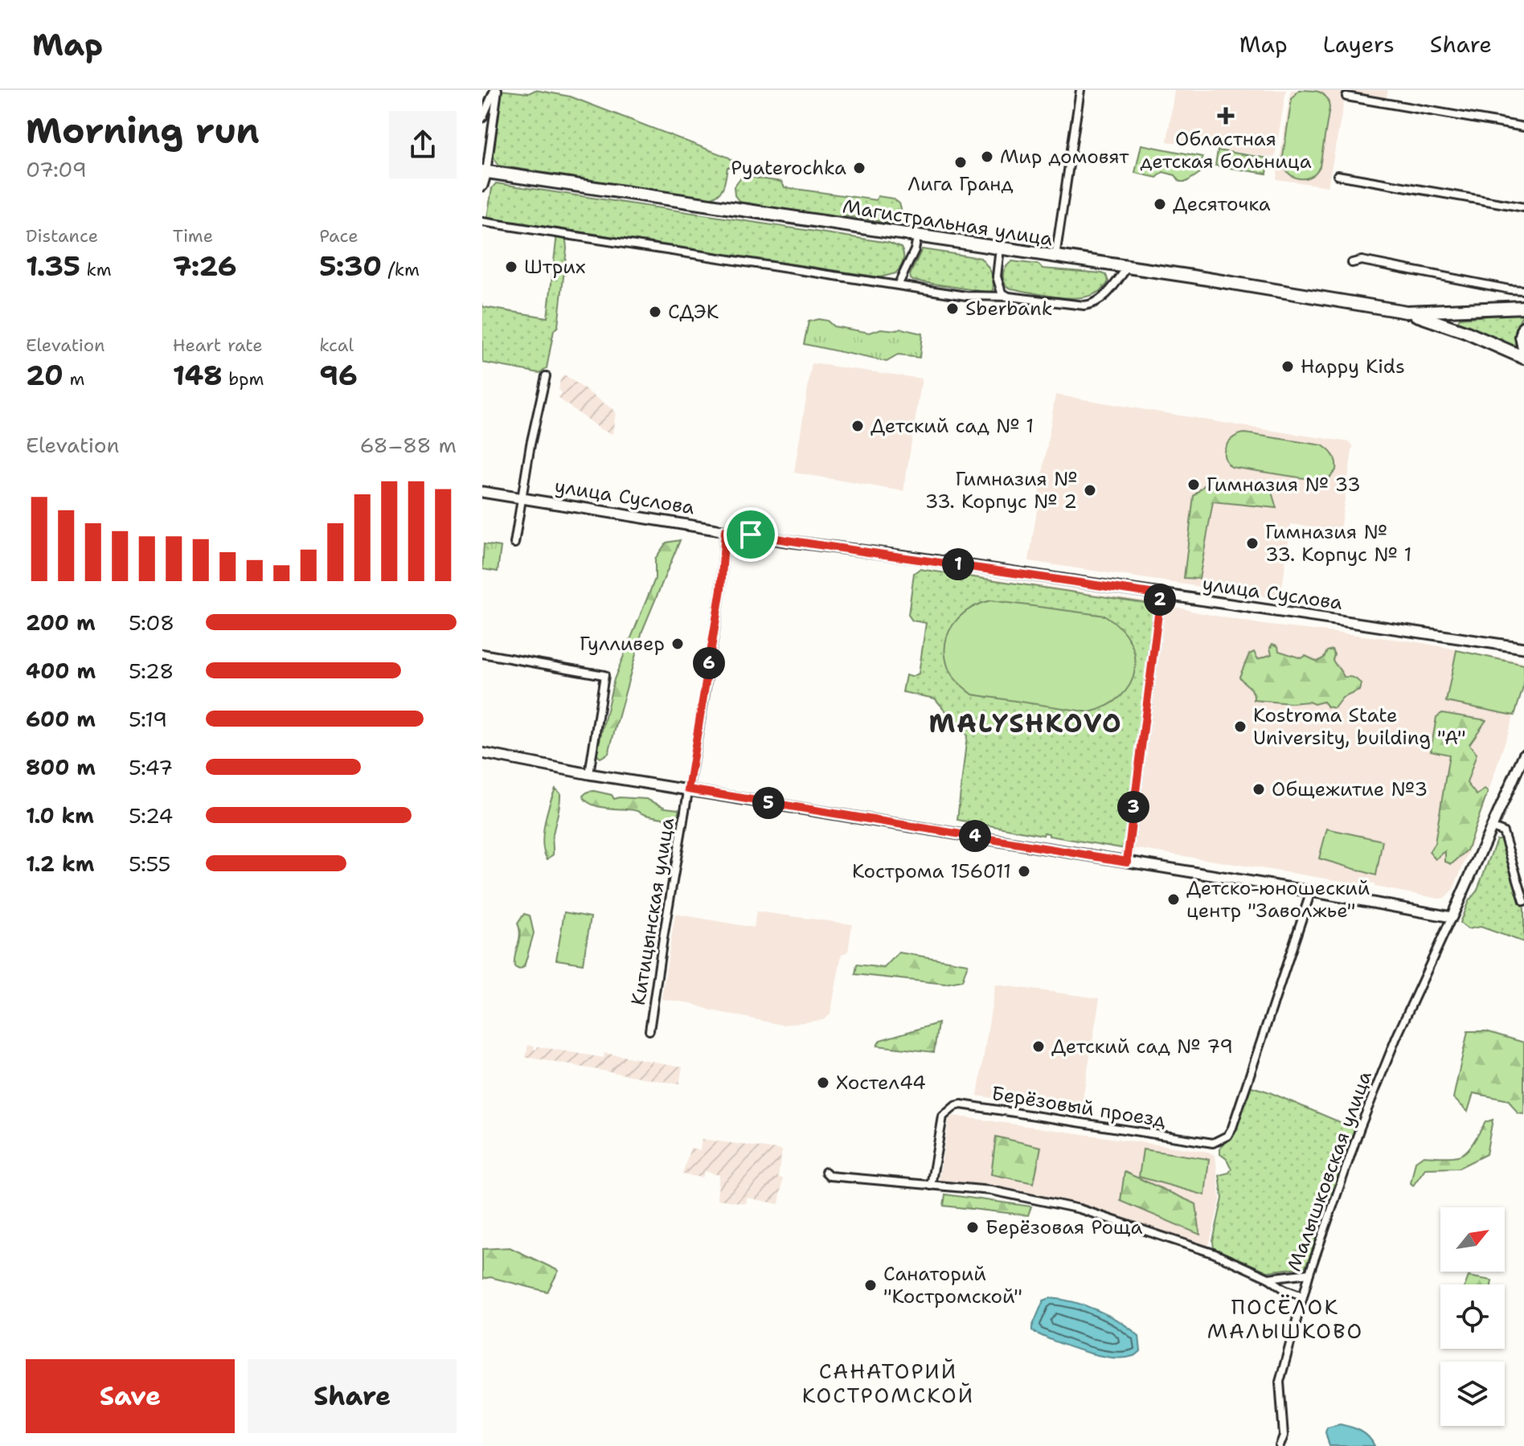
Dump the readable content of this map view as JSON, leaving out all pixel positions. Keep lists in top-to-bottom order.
{
  "streets": {
    "highway": ["Магистральная улица"],
    "street": [
      "улица Суслова",
      "Китицынская улица",
      "Берёзовый проезд",
      "Малышковская улица"
    ]
  },
  "crossings": [
    ["улица Суслова", "Китицынская улица"]
  ],
  "districts": ["MALYSHKOVO", "ПОСЁЛОК МАЛЫШКОВО", "САНАТОРИЙ КОСТРОМСКОЙ"],
  "places": {
    "health": ["Областная детская больница"],
    "other": [
      "Мир домовят",
      "Лига Гранд",
      "Pyaterochka",
      "Десяточка",
      "Штрих",
      "Sberbank",
      "СДЭК",
      "Happy Kids",
      "Детский сад № 1",
      "Гимназия № 33",
      "Гимназия № 33. Корпус № 2",
      "Гимназия № 33. Корпус № 1",
      "Гулливер",
      "Kostroma State University, building \"A\"",
      "Общежитие №3",
      "Кострома 156011",
      "Детско-юношеский центр \"Заволжье\"",
      "Детский сад № 79",
      "Хостел44",
      "Берёзовая Роща",
      "Санаторий \"Костромской\""
    ]
  },
  "north": "top right",
  "page": {
    "header": "Map",
    "nav": ["Map", "Layers", "Share"],
    "heading": ["Morning run", "07:09"],
    "stats": [
      ["Distance", "1.35 km"],
      ["Time", "7:26"],
      ["Pace", "5:30 /km"],
      ["Elevation", "20 m"],
      ["Heart rate", "148 bpm"],
      ["kcal", "96"]
    ],
    "chart": ["Elevation", "68–88 m"],
    "pins": [
      "1",
      "2",
      "6",
      "5",
      "3",
      "4"
    ],
    "list": [
      {
        "name": "200 m",
        "note": "5:08"
      },
      {
        "name": "400 m",
        "note": "5:28"
      },
      {
        "name": "600 m",
        "note": "5:19"
      },
      {
        "name": "800 m",
        "note": "5:47"
      },
      {
        "name": "1.0 km",
        "note": "5:24"
      },
      {
        "name": "1.2 km",
        "note": "5:55"
      }
    ],
    "buttons": ["Save", "Share"]
  }
}
